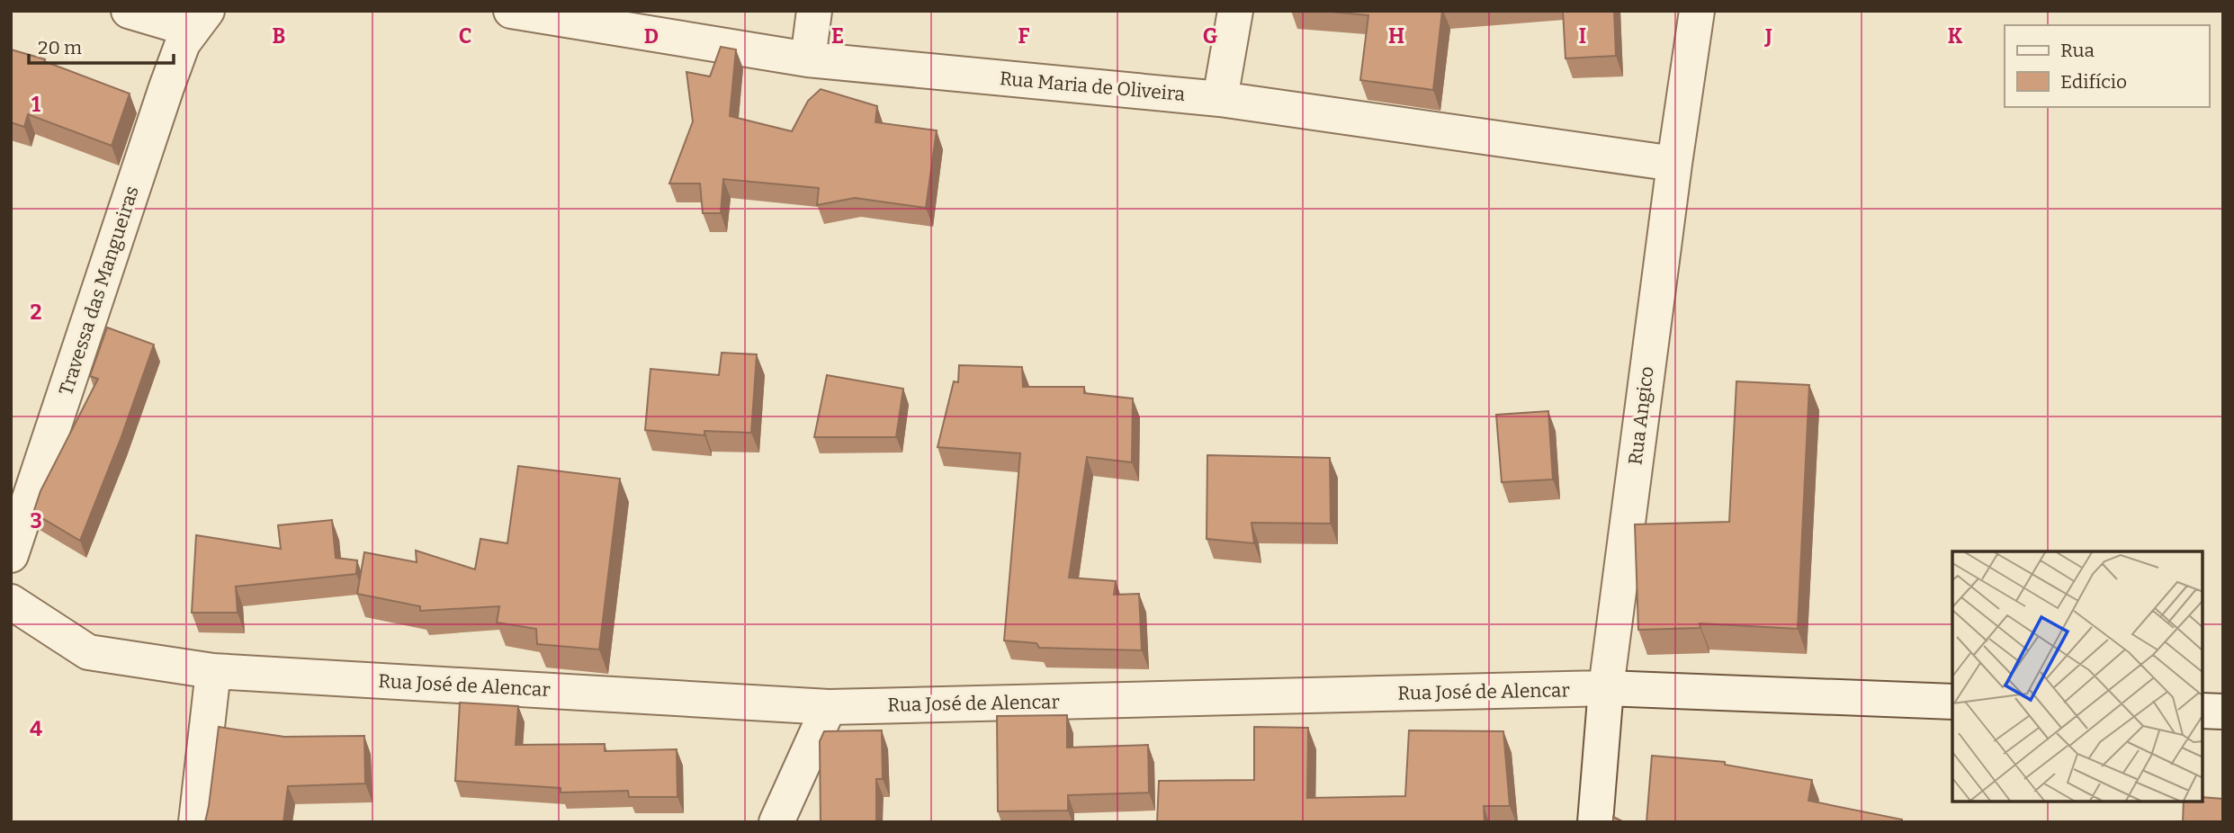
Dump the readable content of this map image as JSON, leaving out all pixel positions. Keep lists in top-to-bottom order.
{
  "streets": {
    "street": [
      "Rua Maria de Oliveira",
      "Travessa das Mangueiras",
      "Rua Angico",
      "Rua José de Alencar"
    ]
  },
  "crossings": [
    ["Rua Maria de Oliveira", "Rua Angico"],
    ["Rua Angico", "Rua José de Alencar"]
  ],
  "legend": ["Rua", "Edifício"],
  "scale_bar": "20 m",
  "grid": {
    "columns": [
      "B",
      "C",
      "D",
      "E",
      "F",
      "G",
      "H",
      "I",
      "J",
      "K"
    ],
    "rows": [
      "1",
      "2",
      "3",
      "4"
    ]
  }
}
